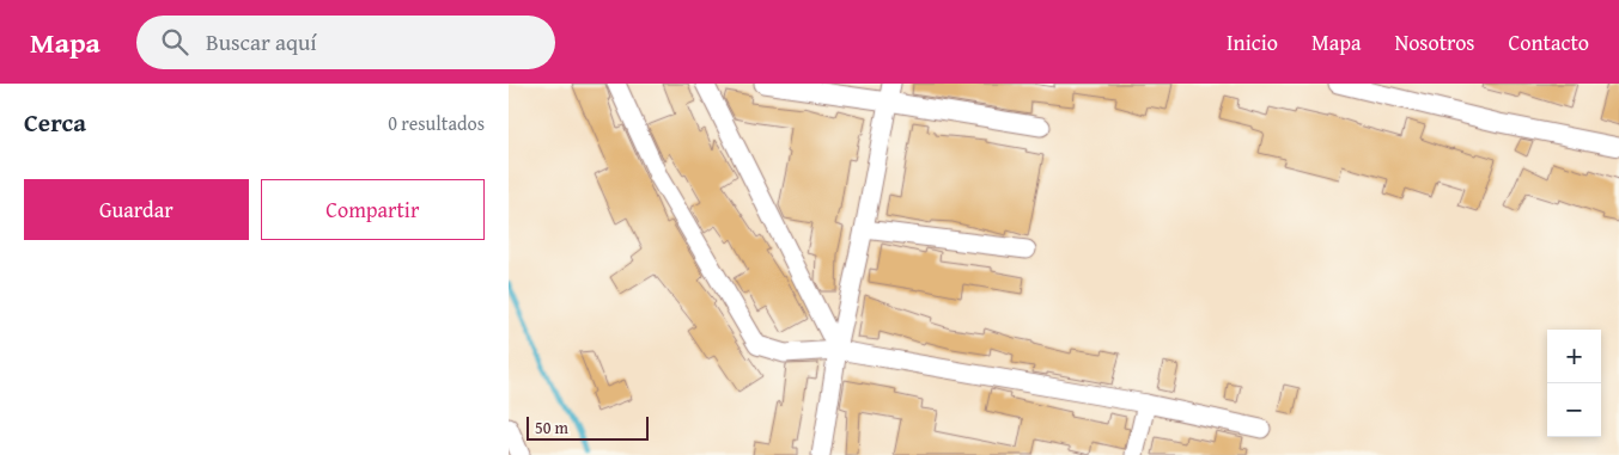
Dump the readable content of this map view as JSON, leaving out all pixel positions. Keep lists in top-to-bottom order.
{
  "scale_bar": "50 m",
  "page": {
    "header": "Mapa",
    "search": "Buscar aquí",
    "nav": [
      "Inicio",
      "Mapa",
      "Nosotros",
      "Contacto"
    ],
    "heading": ["Cerca", "0 resultados"],
    "buttons": ["Guardar", "Compartir"],
    "map_buttons": ["+", "−"],
    "scale": "50 m"
  }
}
